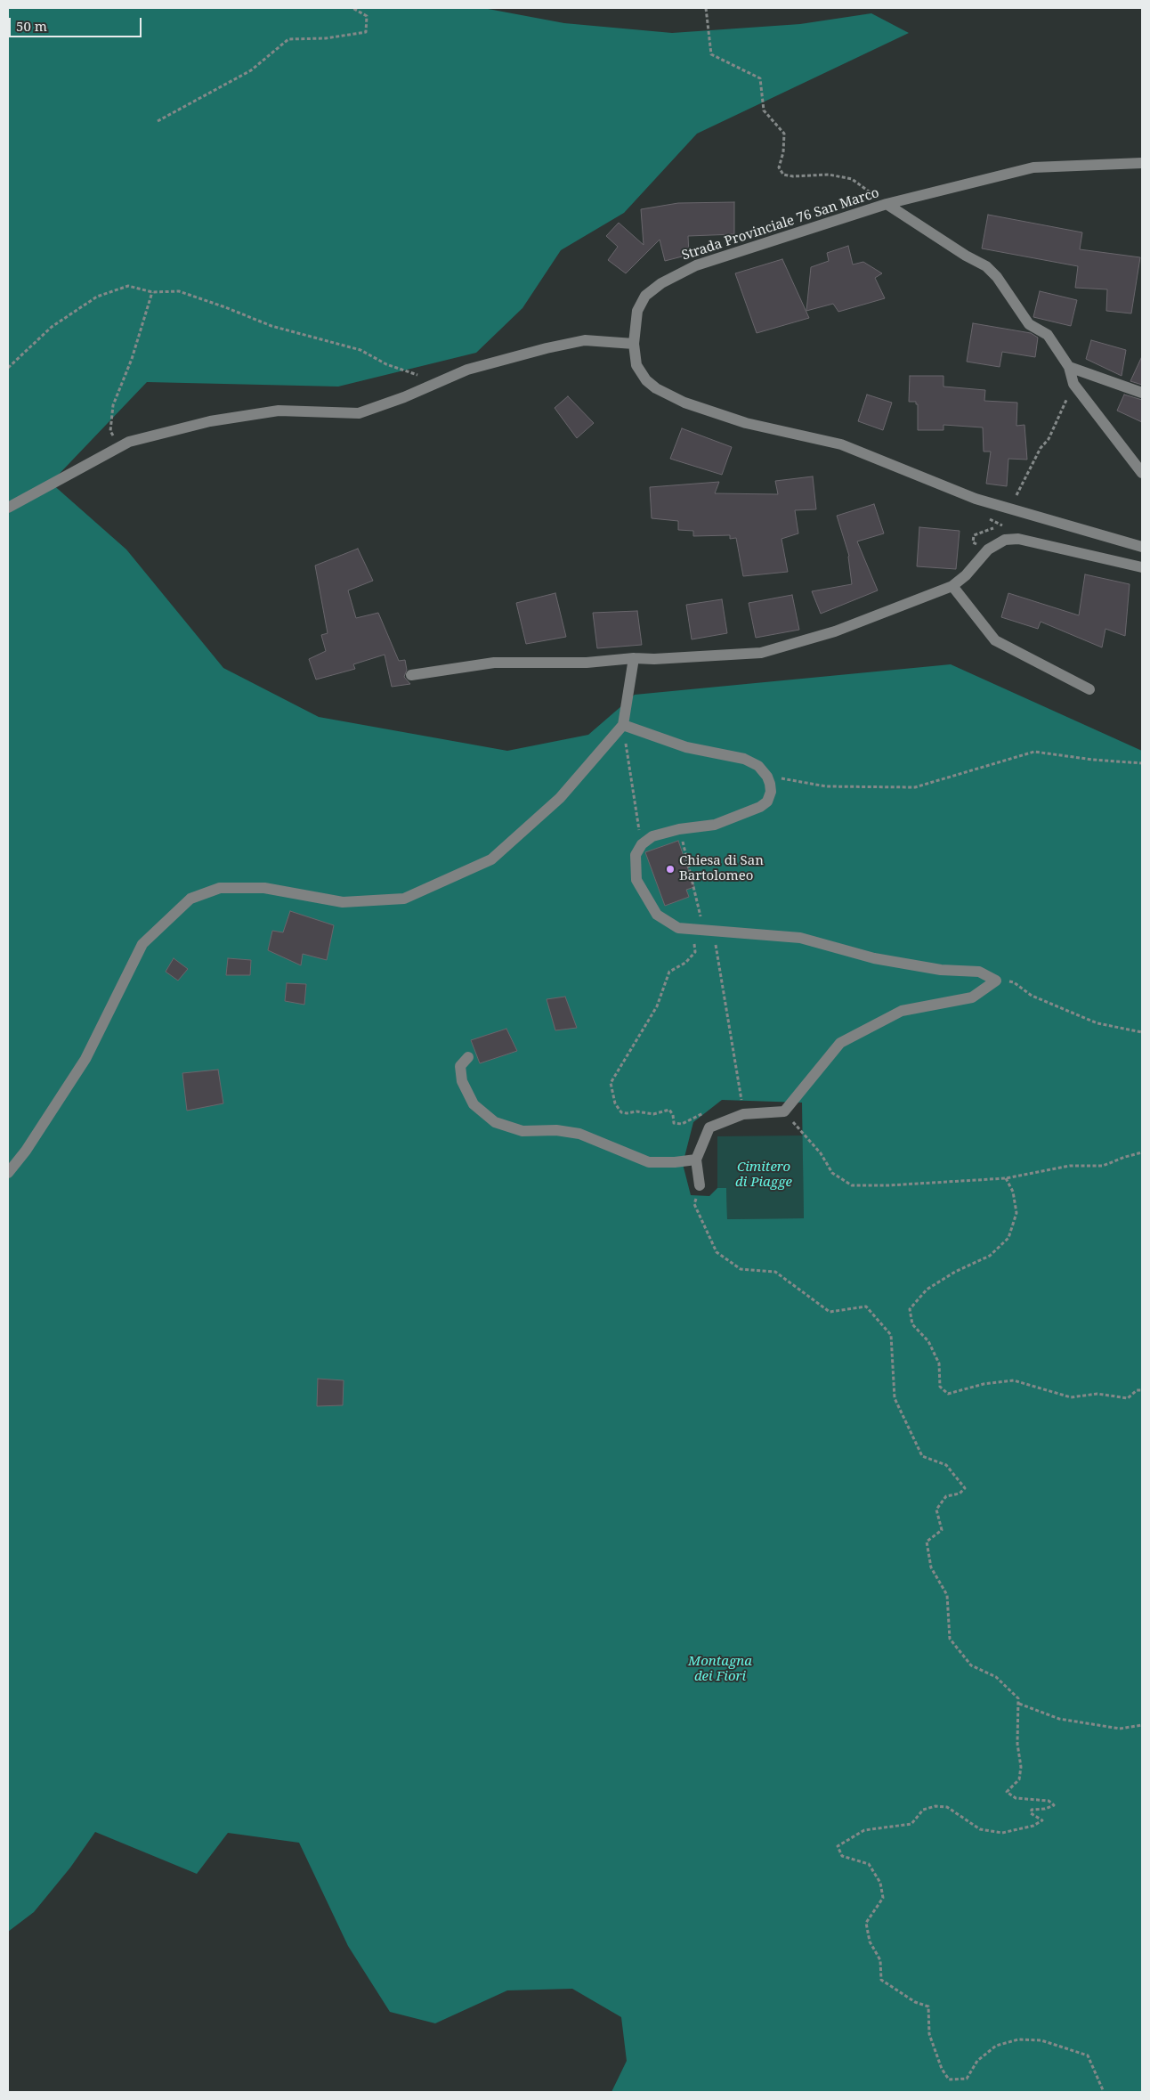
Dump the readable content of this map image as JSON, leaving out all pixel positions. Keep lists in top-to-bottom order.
{
  "streets": {
    "street": ["Strada Provinciale 76 San Marco"]
  },
  "parks": ["Cimitero di Piagge", "Montagna dei Fiori"],
  "places": ["Chiesa di San Bartolomeo"],
  "scale_bar": "50 m"
}
